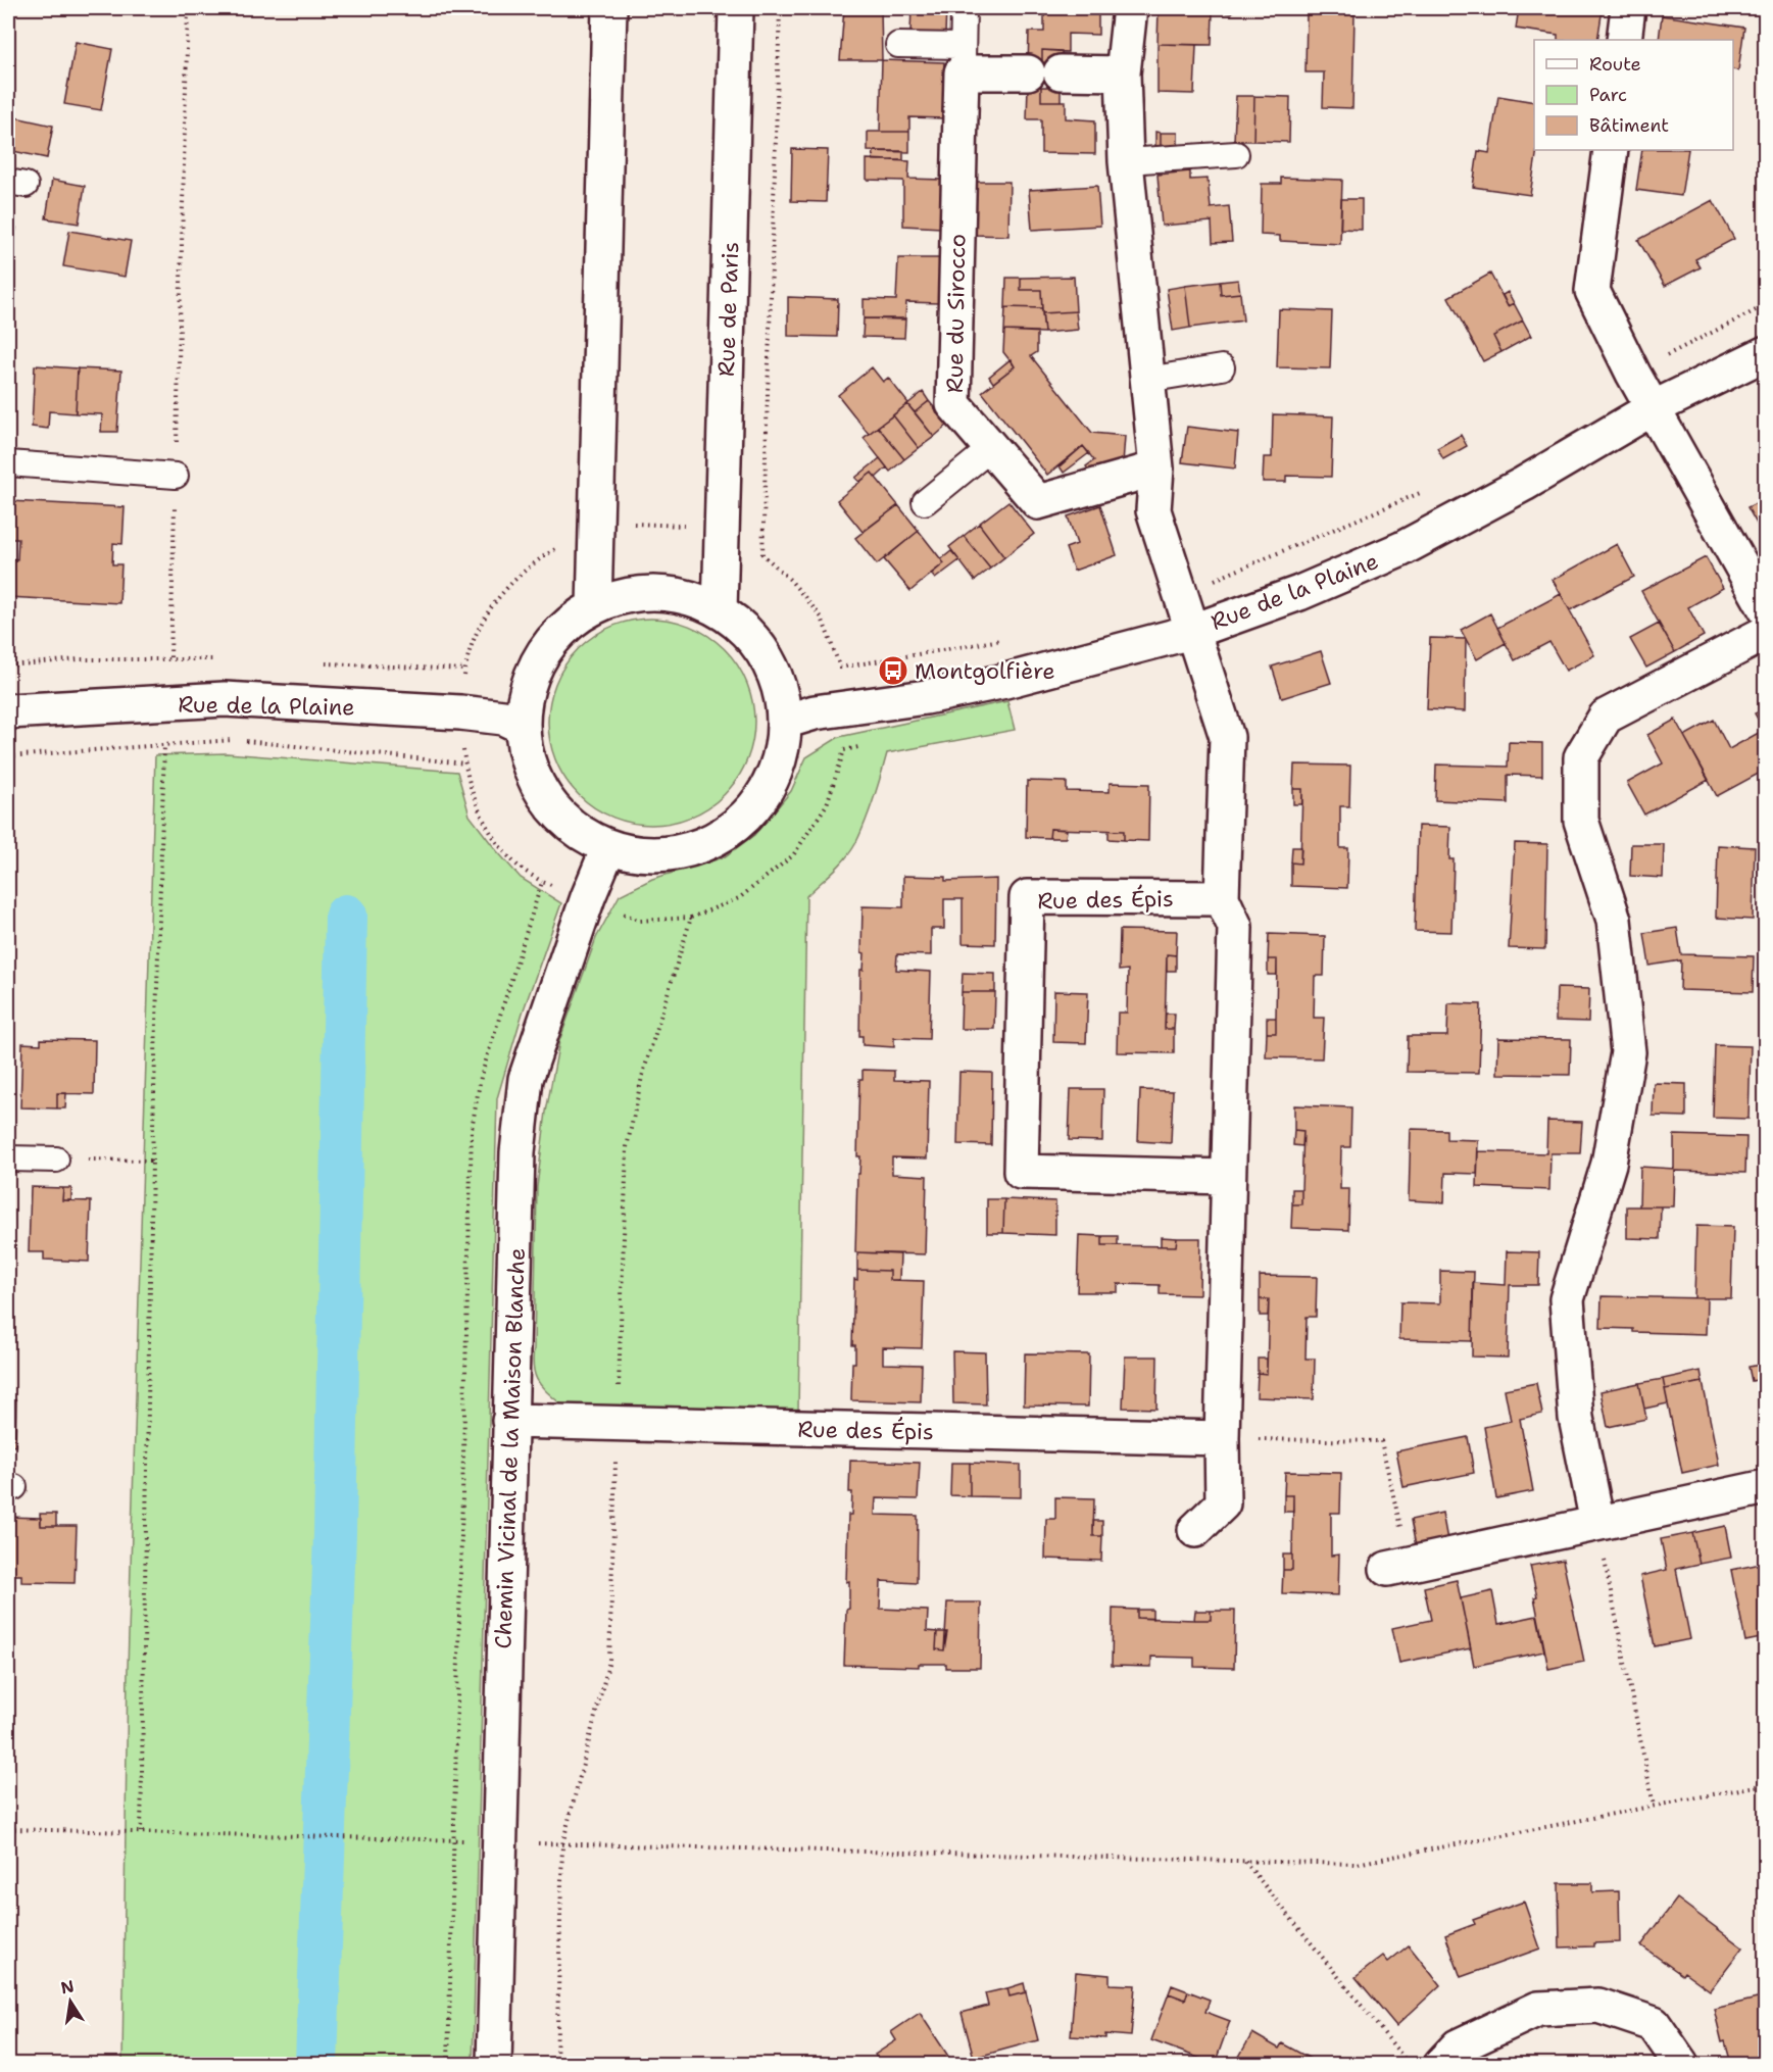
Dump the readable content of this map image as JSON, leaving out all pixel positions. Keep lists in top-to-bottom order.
{
  "streets": {
    "street": [
      "Rue de Paris",
      "Rue du Sirocco",
      "Rue de la Plaine",
      "Rue des Épis",
      "Chemin Vicinal de la Maison Blanche"
    ]
  },
  "crossings": [
    ["Rue des Épis", "Chemin Vicinal de la Maison Blanche"]
  ],
  "places": {
    "bus stop": ["Montgolfière"]
  },
  "legend": ["Route", "Parc", "Bâtiment"],
  "north": "top"
}
